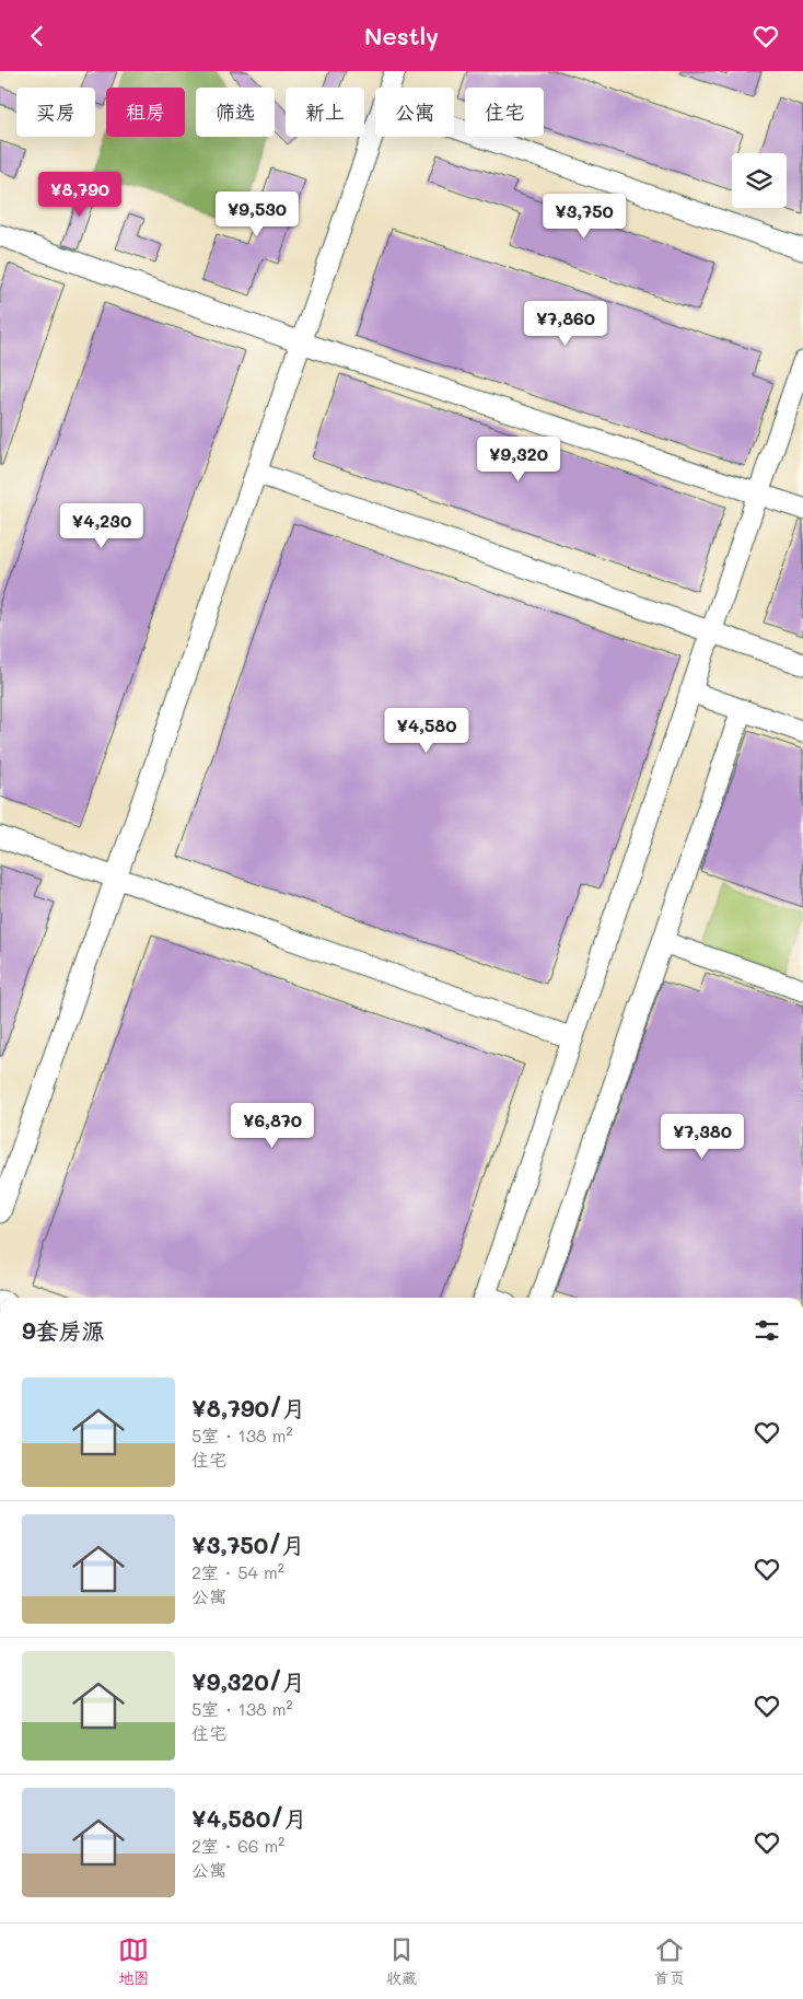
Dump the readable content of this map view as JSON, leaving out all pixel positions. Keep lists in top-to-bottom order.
{
  "page": {
    "header": "Nestly",
    "chip": [
      "买房",
      "租房",
      "筛选",
      "新上",
      "公寓",
      "住宅"
    ],
    "price": [
      "¥8,790",
      "¥9,530",
      "¥3,750",
      "¥7,860",
      "¥9,320",
      "¥4,230",
      "¥4,580",
      "¥6,870",
      "¥7,380"
    ],
    "heading": "9套房源",
    "list": [
      {
        "name": "¥8,790/月",
        "note": "5室 · 138 m² · 住宅"
      },
      {
        "name": "¥3,750/月",
        "note": "2室 · 54 m² · 公寓"
      },
      {
        "name": "¥9,320/月",
        "note": "5室 · 138 m² · 住宅"
      },
      {
        "name": "¥4,580/月",
        "note": "2室 · 66 m² · 公寓"
      }
    ],
    "tabs": ["地图", "收藏", "首页"]
  }
}
